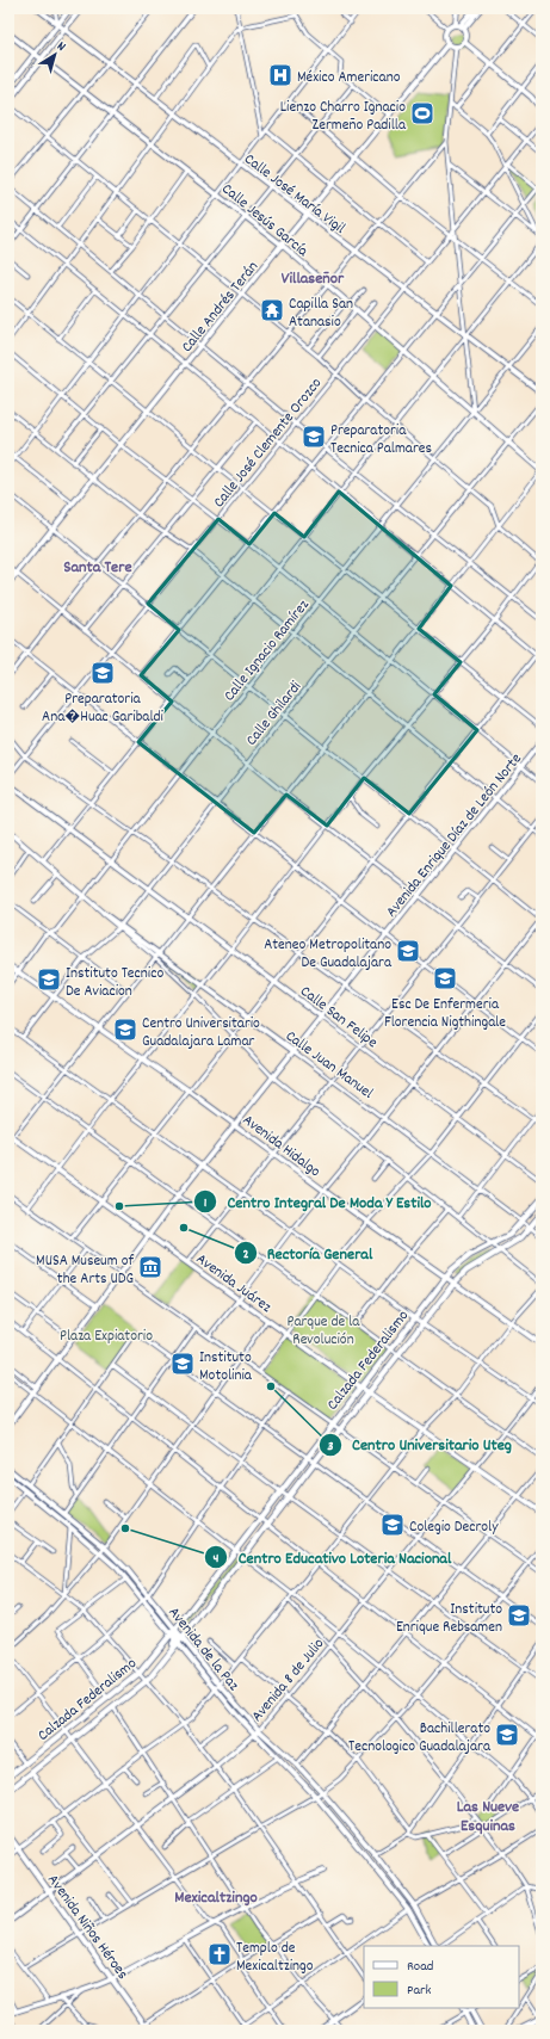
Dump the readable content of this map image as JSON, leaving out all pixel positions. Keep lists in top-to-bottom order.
{
  "streets": {
    "main road": ["Calzada Federalismo", "Avenida Niños Héroes"],
    "street": [
      "Calle José María Vigil",
      "Calle Jesús García",
      "Calle Andrés Terán",
      "Calle José Clemente Orozco",
      "Calle Ignacio Ramírez",
      "Calle Ghilardi",
      "Avenida Enrique Díaz de León Norte",
      "Calle San Felipe",
      "Calle Juan Manuel",
      "Avenida Hidalgo",
      "Avenida Juárez",
      "Avenida de la Paz",
      "Avenida 8 de Julio"
    ]
  },
  "crossings": [
    ["Calle José María Vigil", "Calle Andrés Terán"],
    ["Calle José María Vigil", "Calle José Clemente Orozco"],
    ["Calle José María Vigil", "Calle Ignacio Ramírez"],
    ["Calle Jesús García", "Calle Andrés Terán"],
    ["Calle Jesús García", "Calle José Clemente Orozco"],
    ["Calle Jesús García", "Calle Ignacio Ramírez"],
    ["Calle Jesús García", "Calle Ghilardi"],
    ["Calle Ignacio Ramírez", "Calle San Felipe"],
    ["Calle Ignacio Ramírez", "Calle Juan Manuel"],
    ["Calle Ignacio Ramírez", "Avenida Hidalgo"],
    ["Calle Ghilardi", "Calle San Felipe"],
    ["Calle Ghilardi", "Calle Juan Manuel"],
    ["Calle Ghilardi", "Avenida Hidalgo"],
    ["Avenida Enrique Díaz de León Norte", "Calle San Felipe"],
    ["Avenida Enrique Díaz de León Norte", "Calle Juan Manuel"],
    ["Avenida Enrique Díaz de León Norte", "Avenida Hidalgo"],
    ["Avenida Enrique Díaz de León Norte", "Avenida Juárez"],
    ["Calle Juan Manuel", "Calzada Federalismo"],
    ["Avenida Hidalgo", "Calzada Federalismo"],
    ["Avenida Juárez", "Calzada Federalismo"],
    ["Avenida Juárez", "Avenida 8 de Julio"],
    ["Calzada Federalismo", "Avenida de la Paz"],
    ["Avenida de la Paz", "Avenida 8 de Julio"],
    ["Avenida 8 de Julio", "Avenida Niños Héroes"]
  ],
  "districts": [
    "Villaseñor",
    "Santa Tere",
    "Las Nueve Esquinas",
    "Mexicaltzingo"
  ],
  "parks": ["Parque de la Revolución", "Plaza Expiatorio"],
  "places": {
    "hospital": ["México Americano"],
    "sports": ["Lienzo Charro Ignacio Zermeño Padilla"],
    "temple": ["Capilla San Atanasio"],
    "school or university": [
      "Preparatoria Tecnica Palmares",
      "Preparatoria Ana�Huac Garibaldi",
      "Ateneo Metropolitano De Guadalajara",
      "Esc De Enfermeria Florencia Nigthingale",
      "Instituto Tecnico De Aviacion",
      "Centro Universitario Guadalajara Lamar",
      "Instituto Motolinia",
      "Colegio Decroly",
      "Instituto Enrique Rebsamen",
      "Bachillerato Tecnologico Guadalajara"
    ],
    "other": [
      "Centro Integral De Moda Y Estilo",
      "Rectoría General",
      "Centro Universitario Uteg",
      "Centro Educativo Loteria Nacional"
    ],
    "museum": ["MUSA Museum of the Arts UDG"],
    "church": ["Templo de Mexicaltzingo"]
  },
  "legend": ["Road", "Park"],
  "north": "top right"
}
